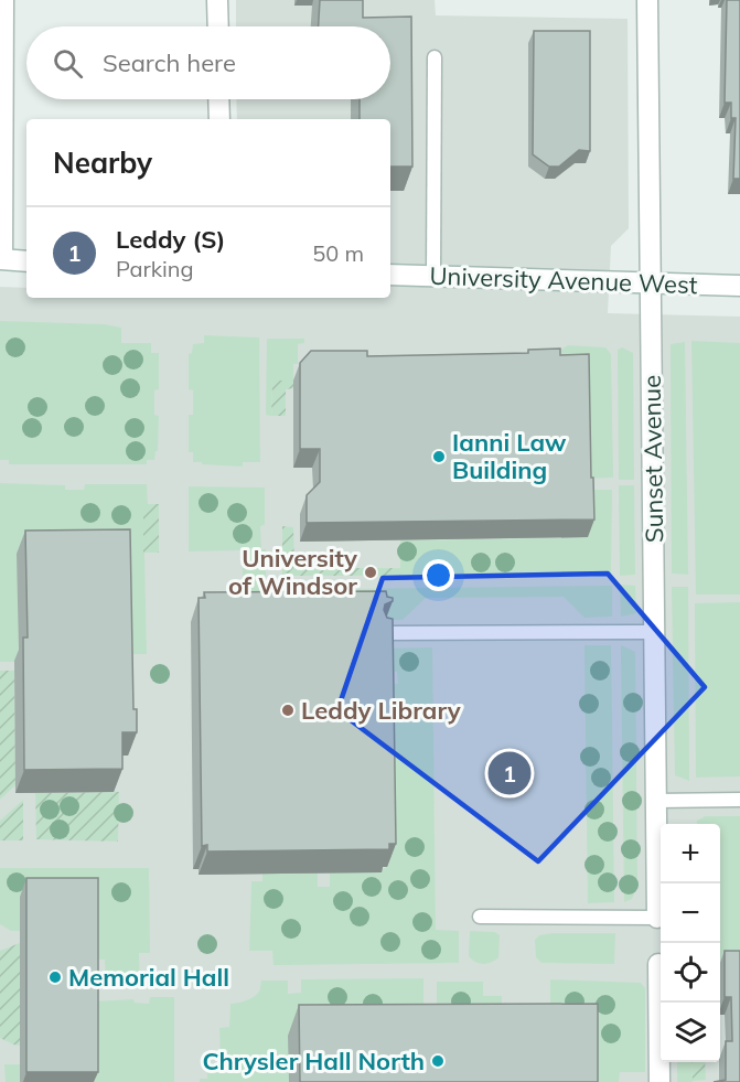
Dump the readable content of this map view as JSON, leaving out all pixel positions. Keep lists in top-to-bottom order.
{
  "streets": {
    "street": ["University Avenue West", "Sunset Avenue"]
  },
  "crossings": [
    ["University Avenue West", "Sunset Avenue"]
  ],
  "places": [
    "Ianni Law Building",
    "University of Windsor",
    "Leddy Library",
    "Memorial Hall",
    "Chrysler Hall North"
  ],
  "page": {
    "search": "Search here",
    "heading": "Nearby",
    "list": [
      {
        "mark": "1",
        "name": "Leddy (S)",
        "note": "Parking",
        "value": "50 m"
      }
    ],
    "pins": "1",
    "map_buttons": ["+", "−"]
  }
}
